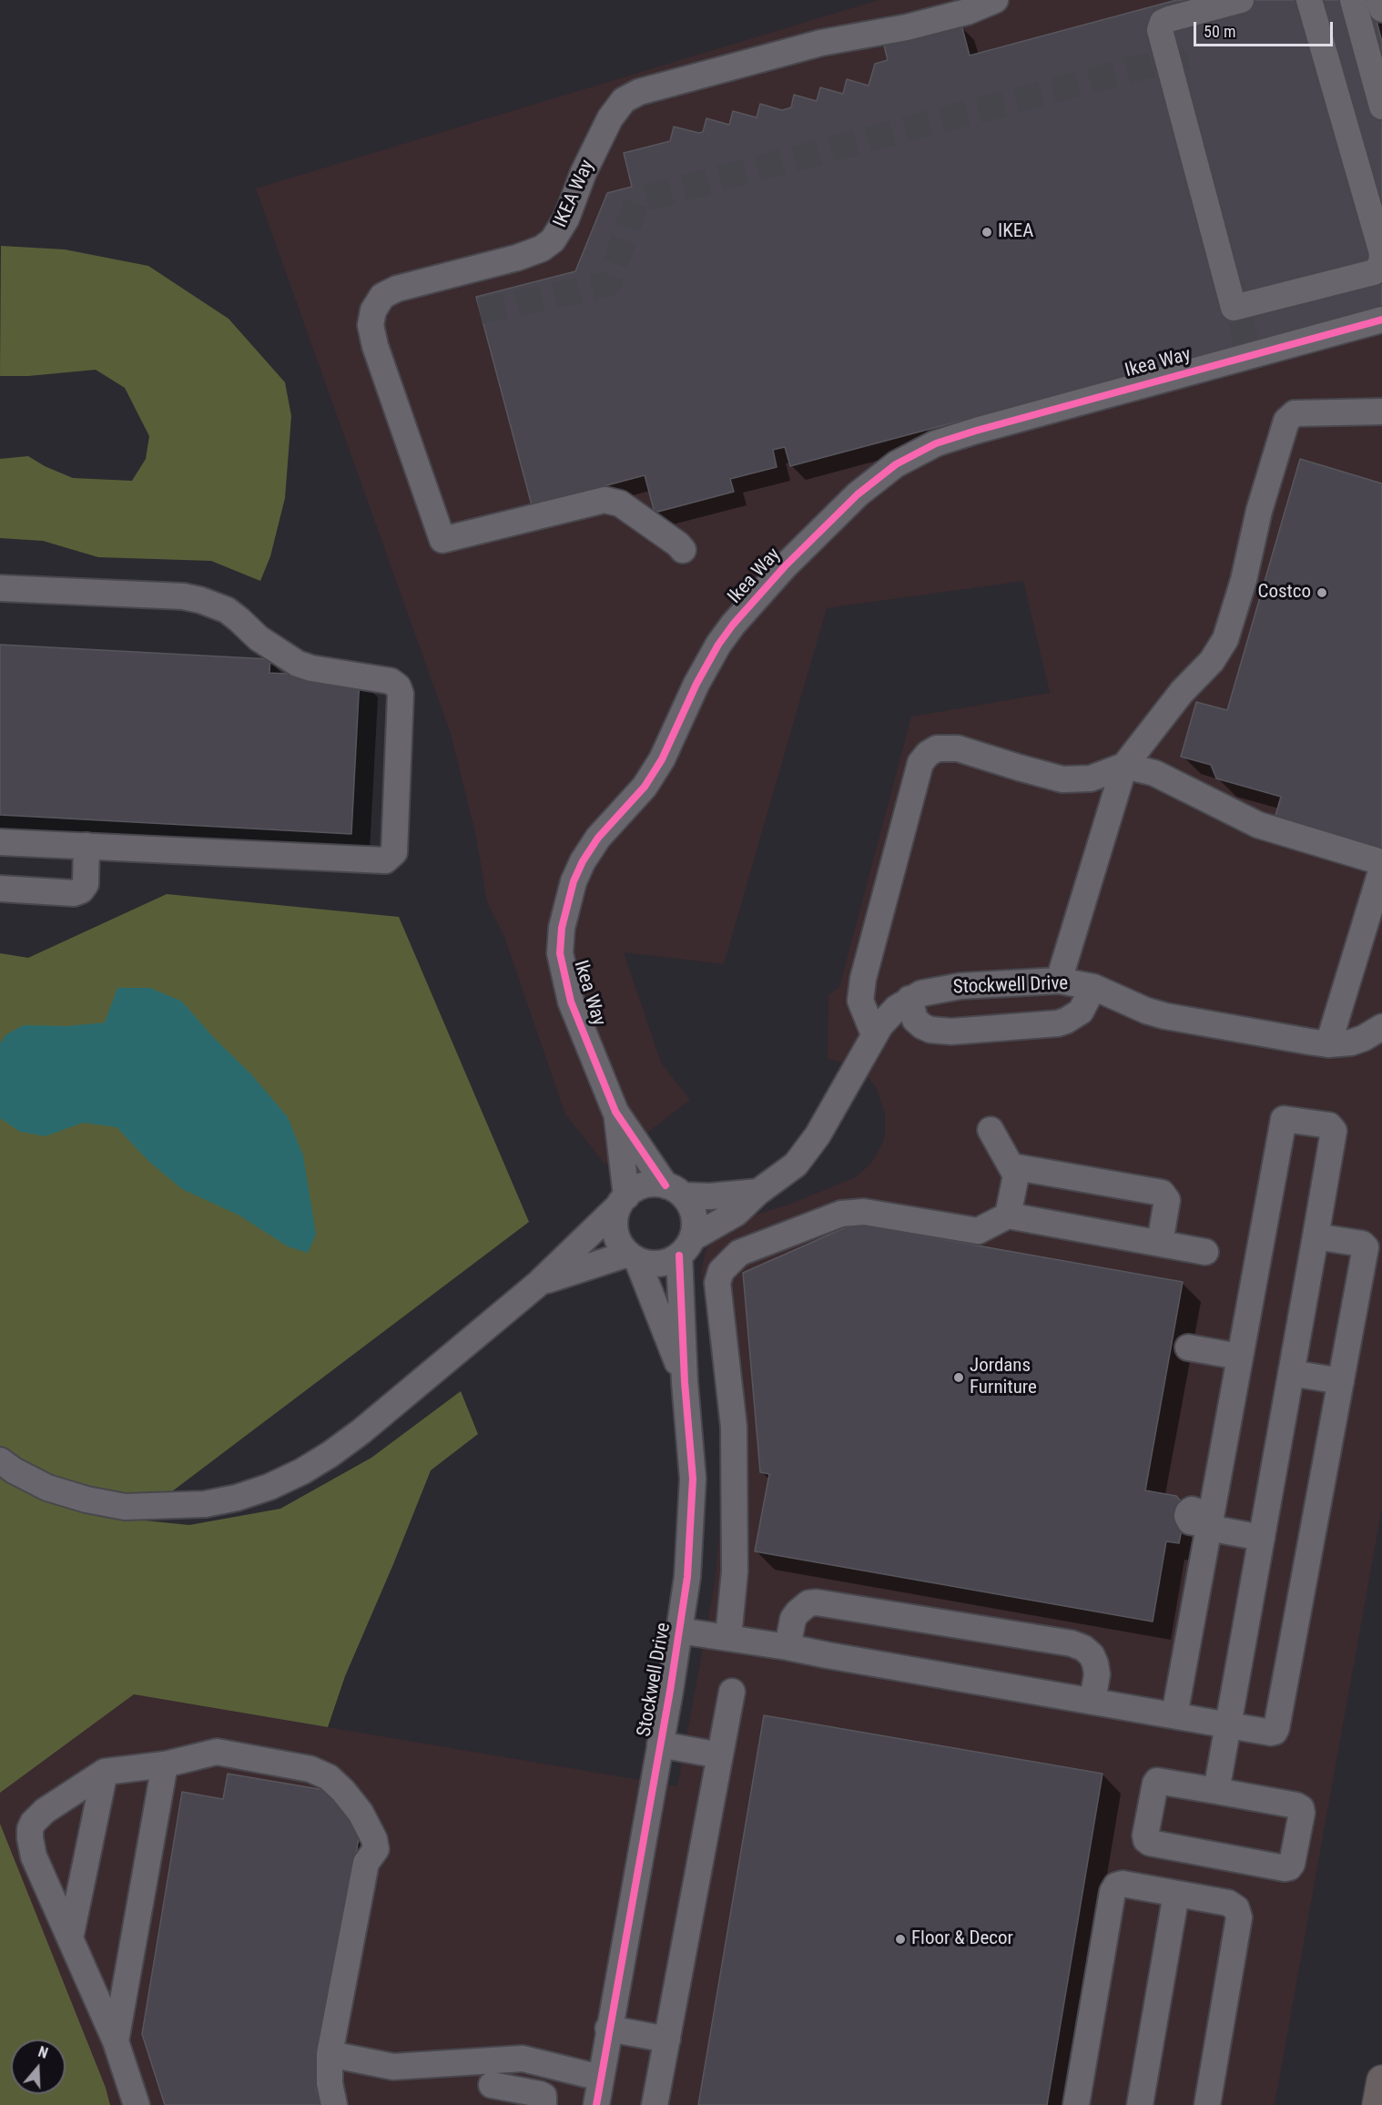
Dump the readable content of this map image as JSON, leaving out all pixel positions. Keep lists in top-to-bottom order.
{
  "streets": {
    "street": ["IKEA Way", "Ikea Way", "Stockwell Drive"]
  },
  "crossings": [
    ["Ikea Way", "Stockwell Drive"]
  ],
  "places": [
    "IKEA",
    "Costco",
    "Jordans Furniture",
    "Floor & Decor"
  ],
  "scale_bar": "50 m",
  "north": "top"
}
